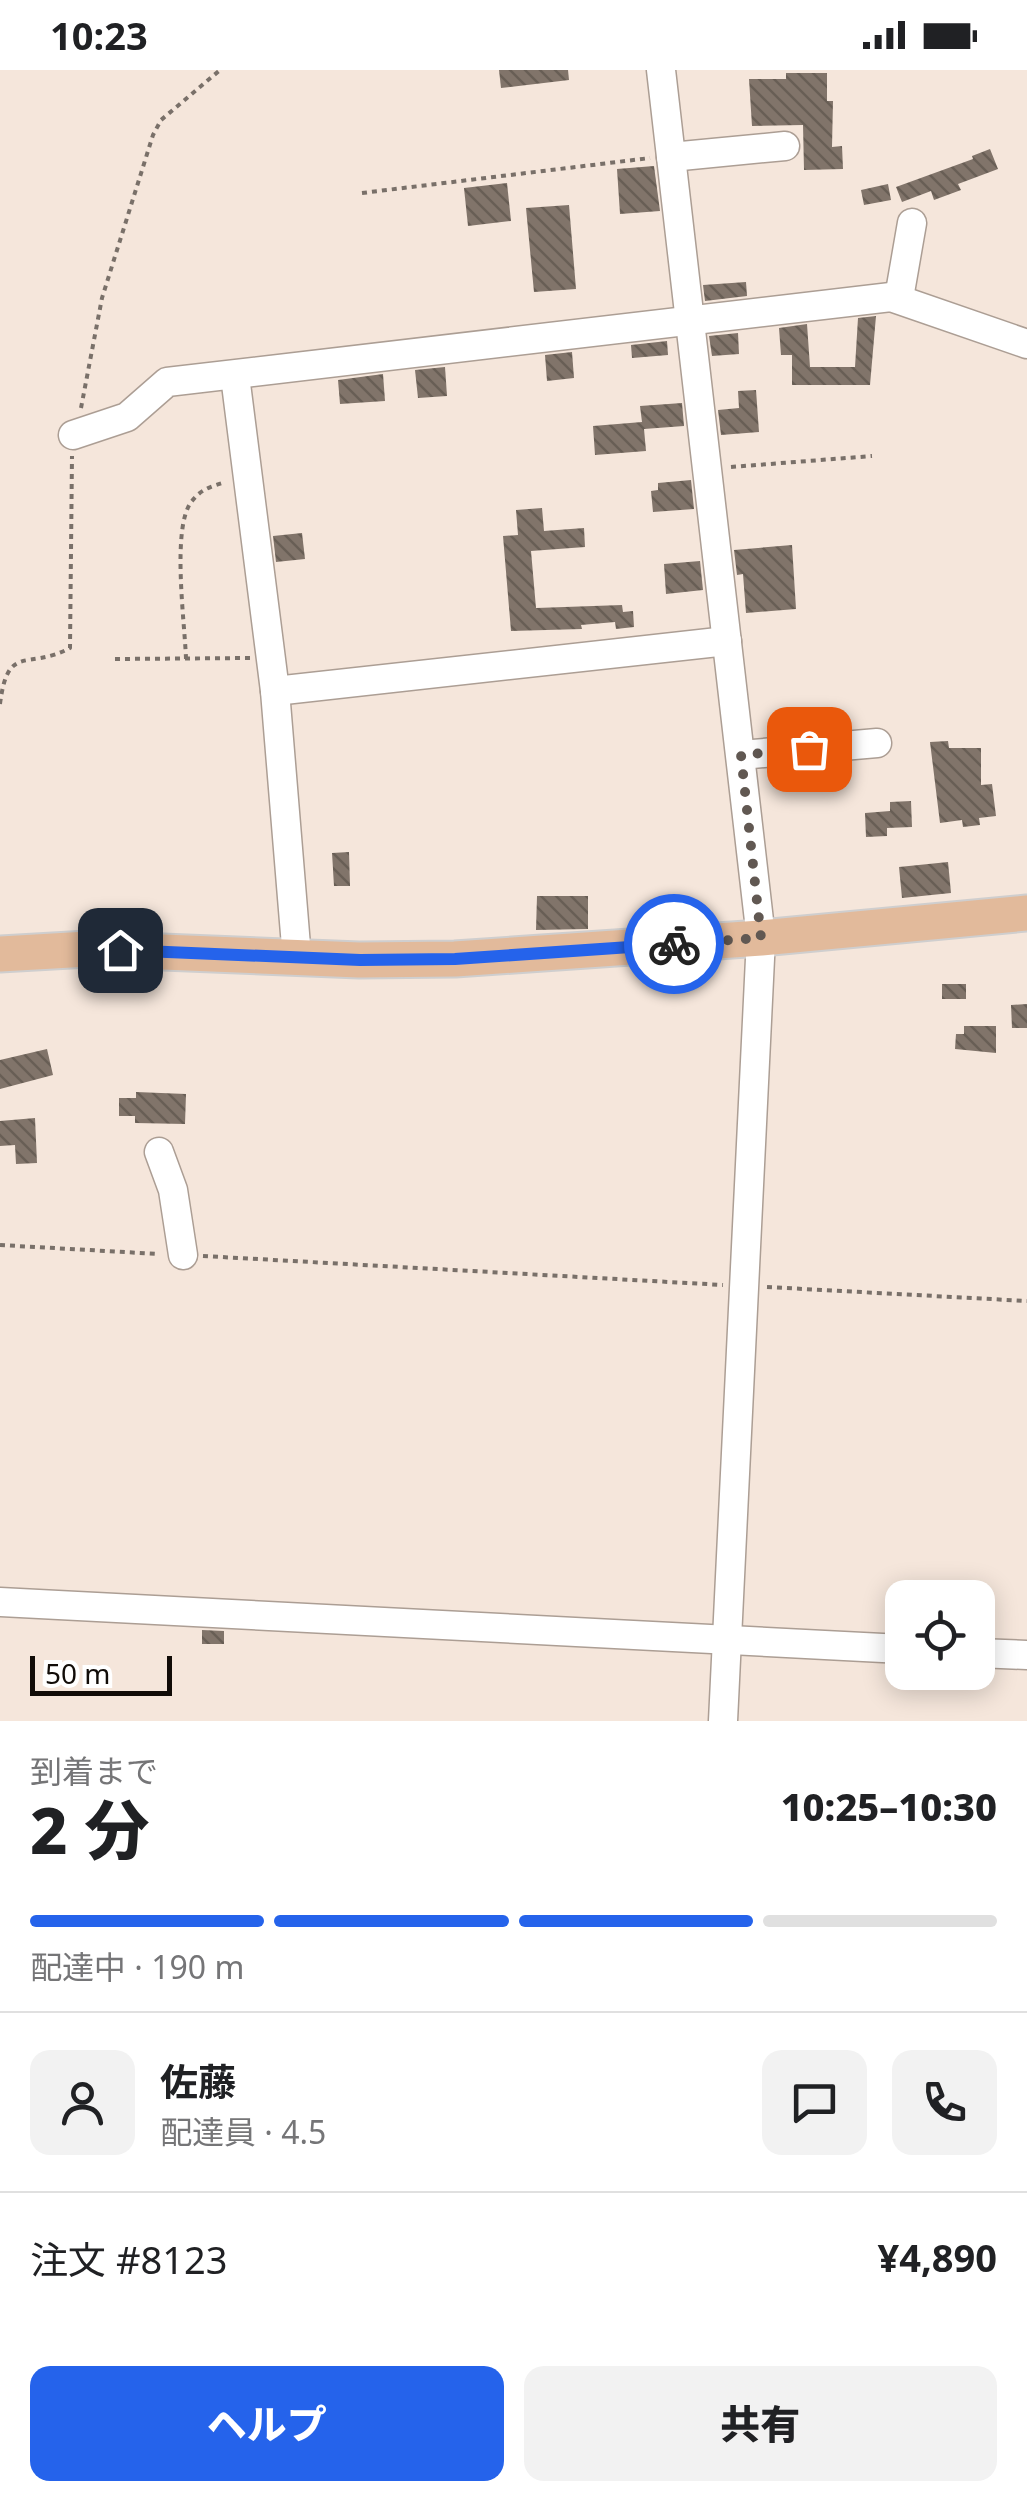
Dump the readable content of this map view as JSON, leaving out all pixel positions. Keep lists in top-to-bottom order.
{
  "scale_bar": "50 m",
  "page": {
    "status": "10:23",
    "scale": "50 m",
    "heading": ["2 分", "到着まで", "10:25–10:30"],
    "panel": [
      "佐藤",
      "配達員 · 4.5",
      "注文 #8123",
      "¥4,890"
    ],
    "bar": "配達中 · 190 m",
    "buttons": ["ヘルプ", "共有"]
  }
}
